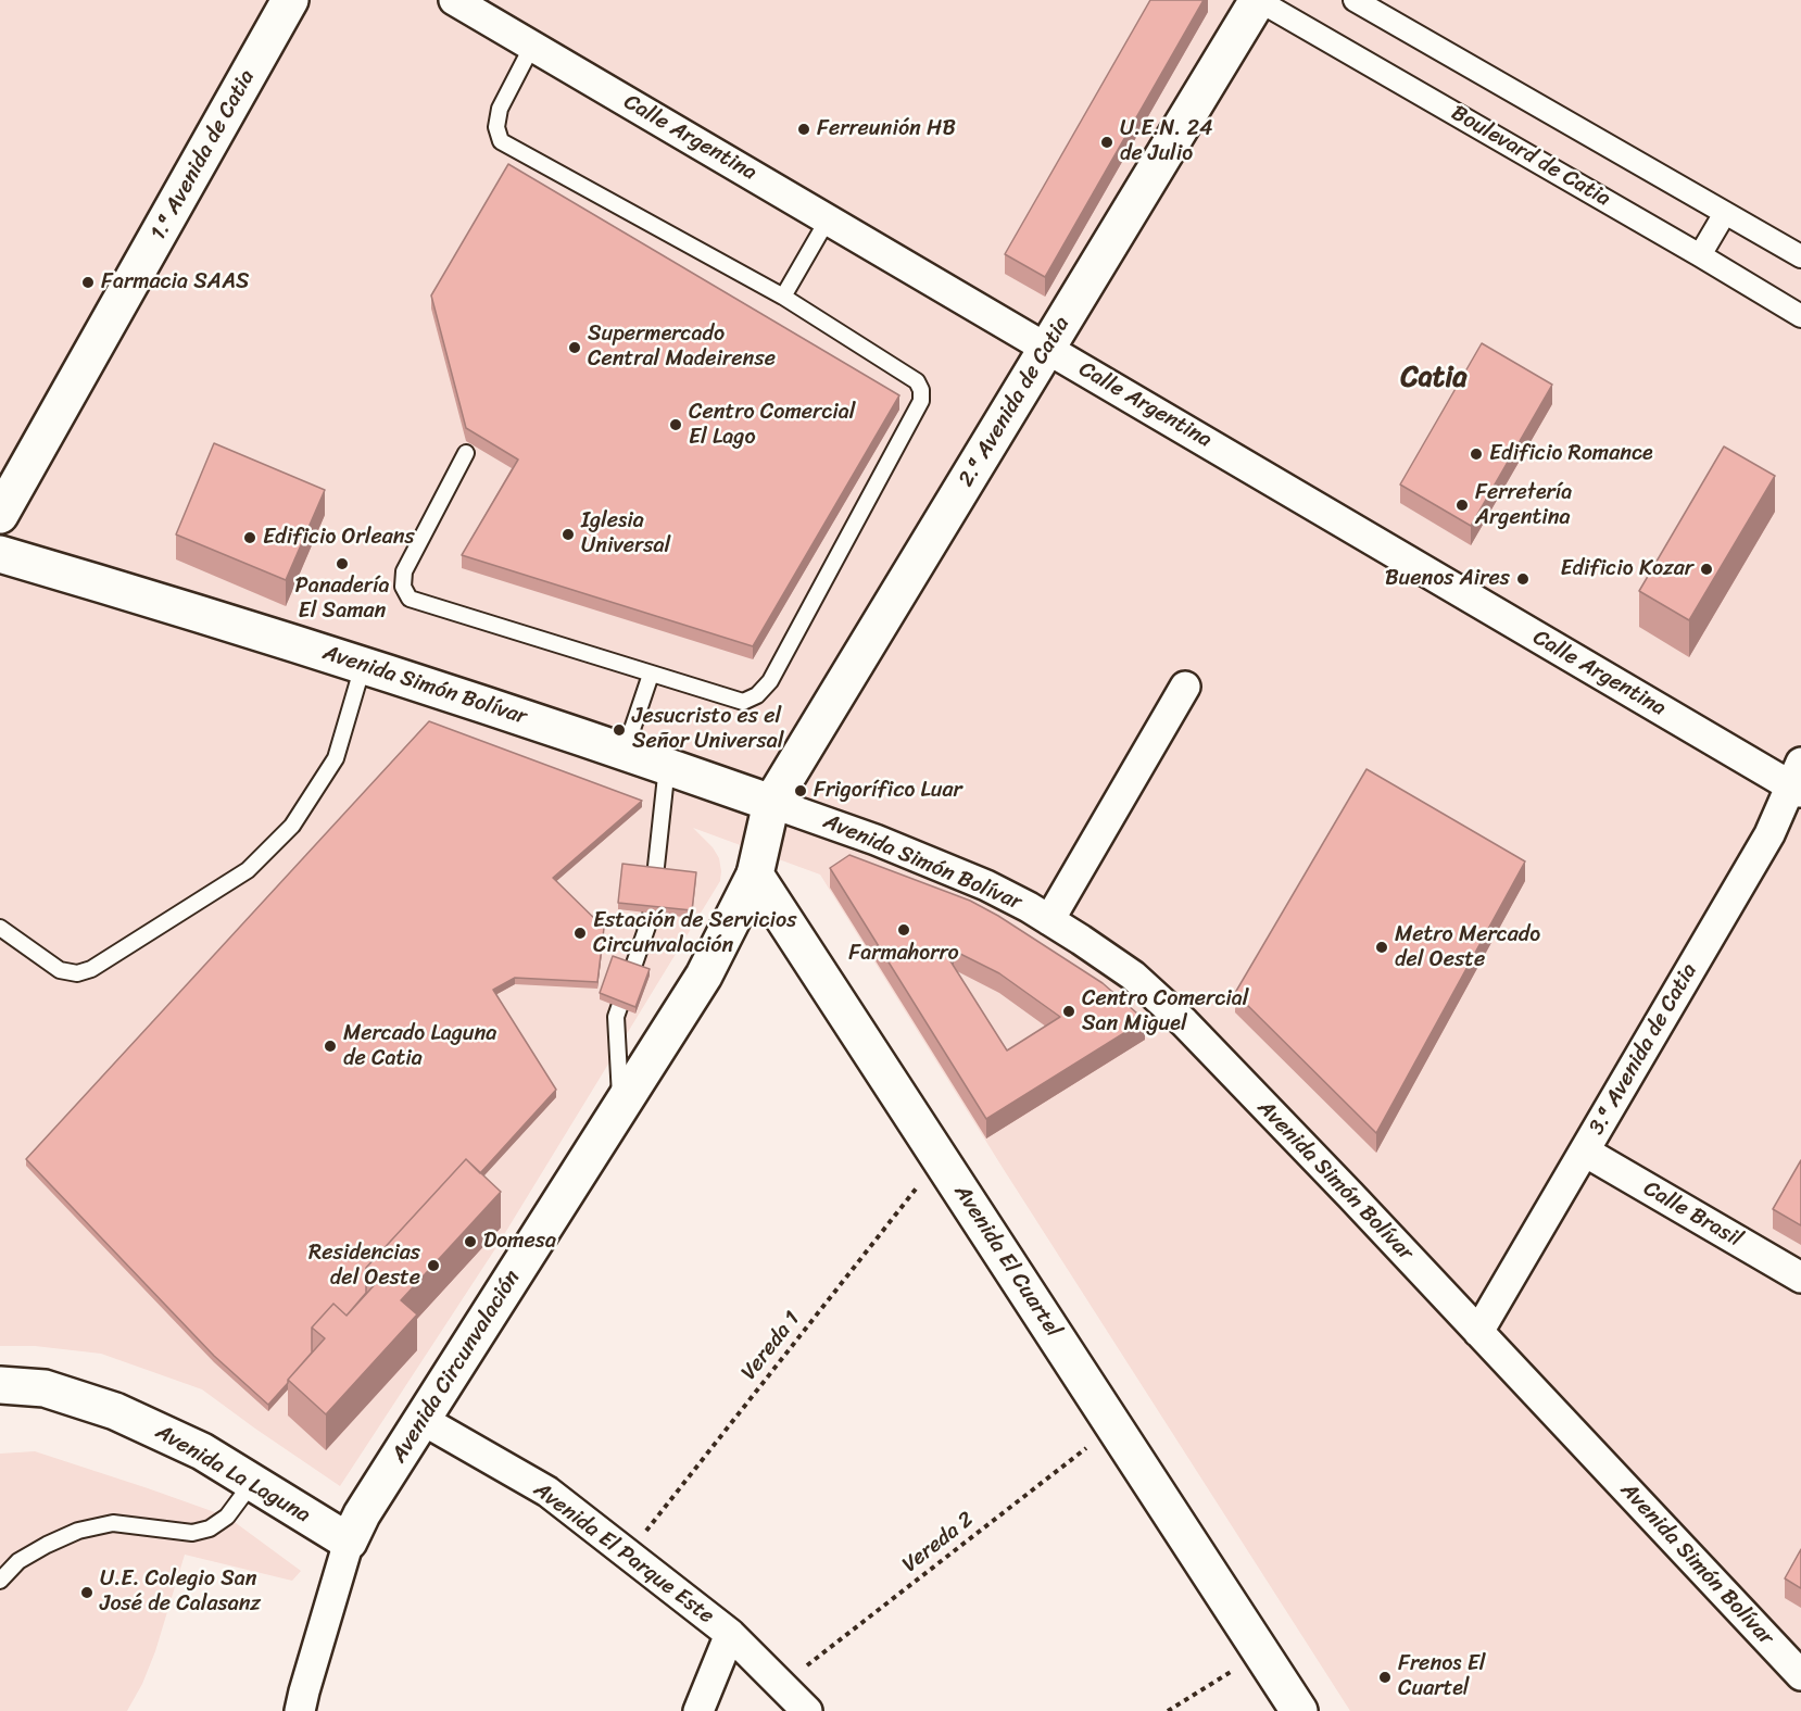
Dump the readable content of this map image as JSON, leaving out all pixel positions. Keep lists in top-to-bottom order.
{
  "streets": {
    "main road": [
      "1.ª Avenida de Catia",
      "2.ª Avenida de Catia",
      "Avenida Simón Bolívar",
      "Avenida El Cuartel",
      "Avenida Circunvalación",
      "Avenida La Laguna"
    ],
    "street": [
      "Calle Argentina",
      "Boulevard de Catia",
      "3.ª Avenida de Catia",
      "Calle Brasil",
      "Avenida El Parque Este"
    ],
    "path": ["Vereda 1", "Vereda 2"]
  },
  "crossings": [
    ["Calle Argentina", "2.ª Avenida de Catia"],
    ["Calle Argentina", "3.ª Avenida de Catia"],
    ["Boulevard de Catia", "2.ª Avenida de Catia"],
    ["2.ª Avenida de Catia", "Avenida Simón Bolívar"],
    ["Avenida Simón Bolívar", "3.ª Avenida de Catia"],
    ["3.ª Avenida de Catia", "Calle Brasil"],
    ["Avenida El Cuartel", "Vereda 1"],
    ["Avenida El Cuartel", "Avenida Circunvalación"],
    ["Avenida El Cuartel", "Vereda 2"],
    ["Vereda 1", "Avenida El Parque Este"],
    ["Avenida Circunvalación", "Avenida La Laguna"],
    ["Avenida Circunvalación", "Avenida El Parque Este"],
    ["Vereda 2", "Avenida El Parque Este"]
  ],
  "districts": ["Catia"],
  "places": [
    "Ferreunión HB",
    "U.E.N. 24 de Julio",
    "Farmacia SAAS",
    "Supermercado Central Madeirense",
    "Centro Comercial El Lago",
    "Edificio Romance",
    "Ferretería Argentina",
    "Iglesia Universal",
    "Edificio Orleans",
    "Panadería El Saman",
    "Edificio Kozar",
    "Buenos Aires",
    "Jesucristo es el Señor Universal",
    "Frigorífico Luar",
    "Farmahorro",
    "Estación de Servicios Circunvalación",
    "Metro Mercado del Oeste",
    "Centro Comercial San Miguel",
    "Mercado Laguna de Catia",
    "Domesa",
    "Residencias del Oeste",
    "U.E. Colegio San José de Calasanz",
    "Frenos El Cuartel"
  ]
}
